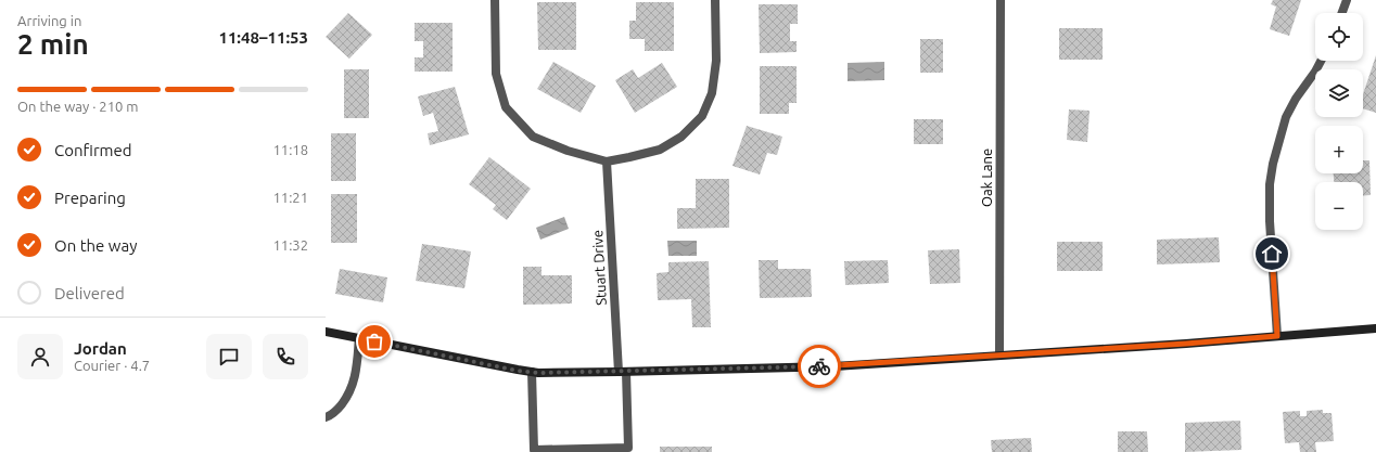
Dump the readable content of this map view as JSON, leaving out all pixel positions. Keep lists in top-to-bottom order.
{
  "streets": {
    "street": ["Oak Lane", "Stuart Drive"]
  },
  "page": {
    "heading": ["2 min", "Arriving in", "11:48–11:53"],
    "panel": ["Jordan", "Courier · 4.7"],
    "map_buttons": ["+", "−"],
    "bar": "On the way · 210 m",
    "list": [
      ["Confirmed", "11:18"],
      ["Preparing", "11:21"],
      ["On the way", "11:32"],
      "Delivered"
    ]
  }
}
